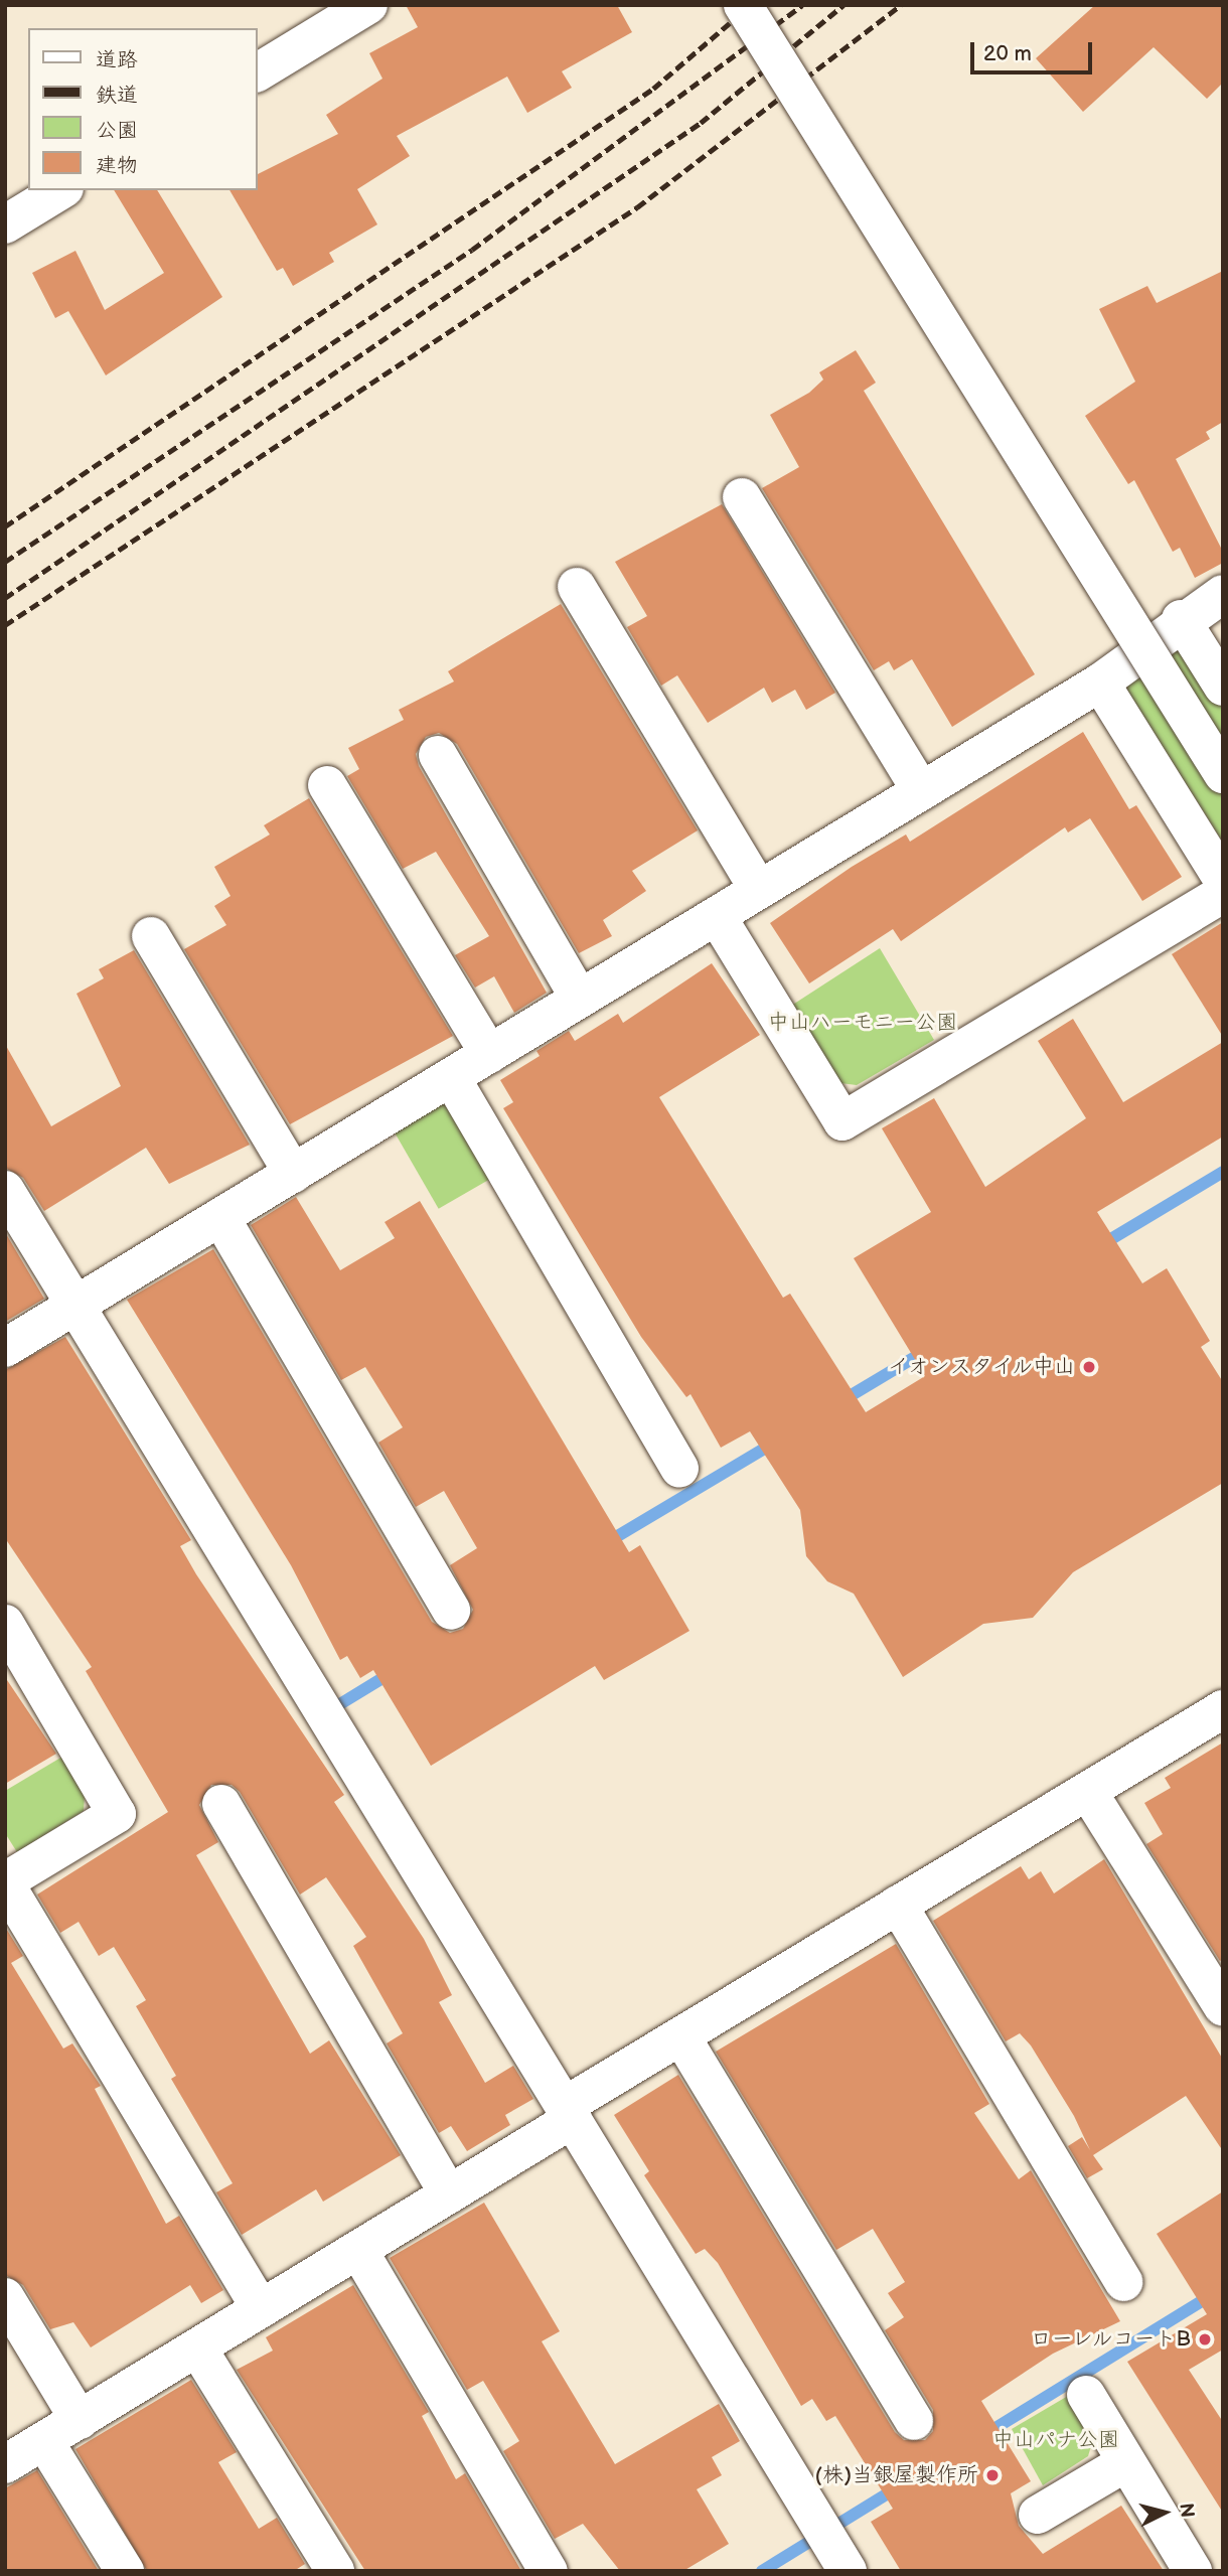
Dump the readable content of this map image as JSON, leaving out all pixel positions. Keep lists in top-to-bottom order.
{
  "parks": ["中山ハーモニー公園", "中山パナ公園"],
  "places": ["イオンスタイル中山", "ローレルコートB", "(株)当銀屋製作所"],
  "legend": [
    "道路",
    "鉄道",
    "公園",
    "建物"
  ],
  "scale_bar": "20 m",
  "north": "right"
}
